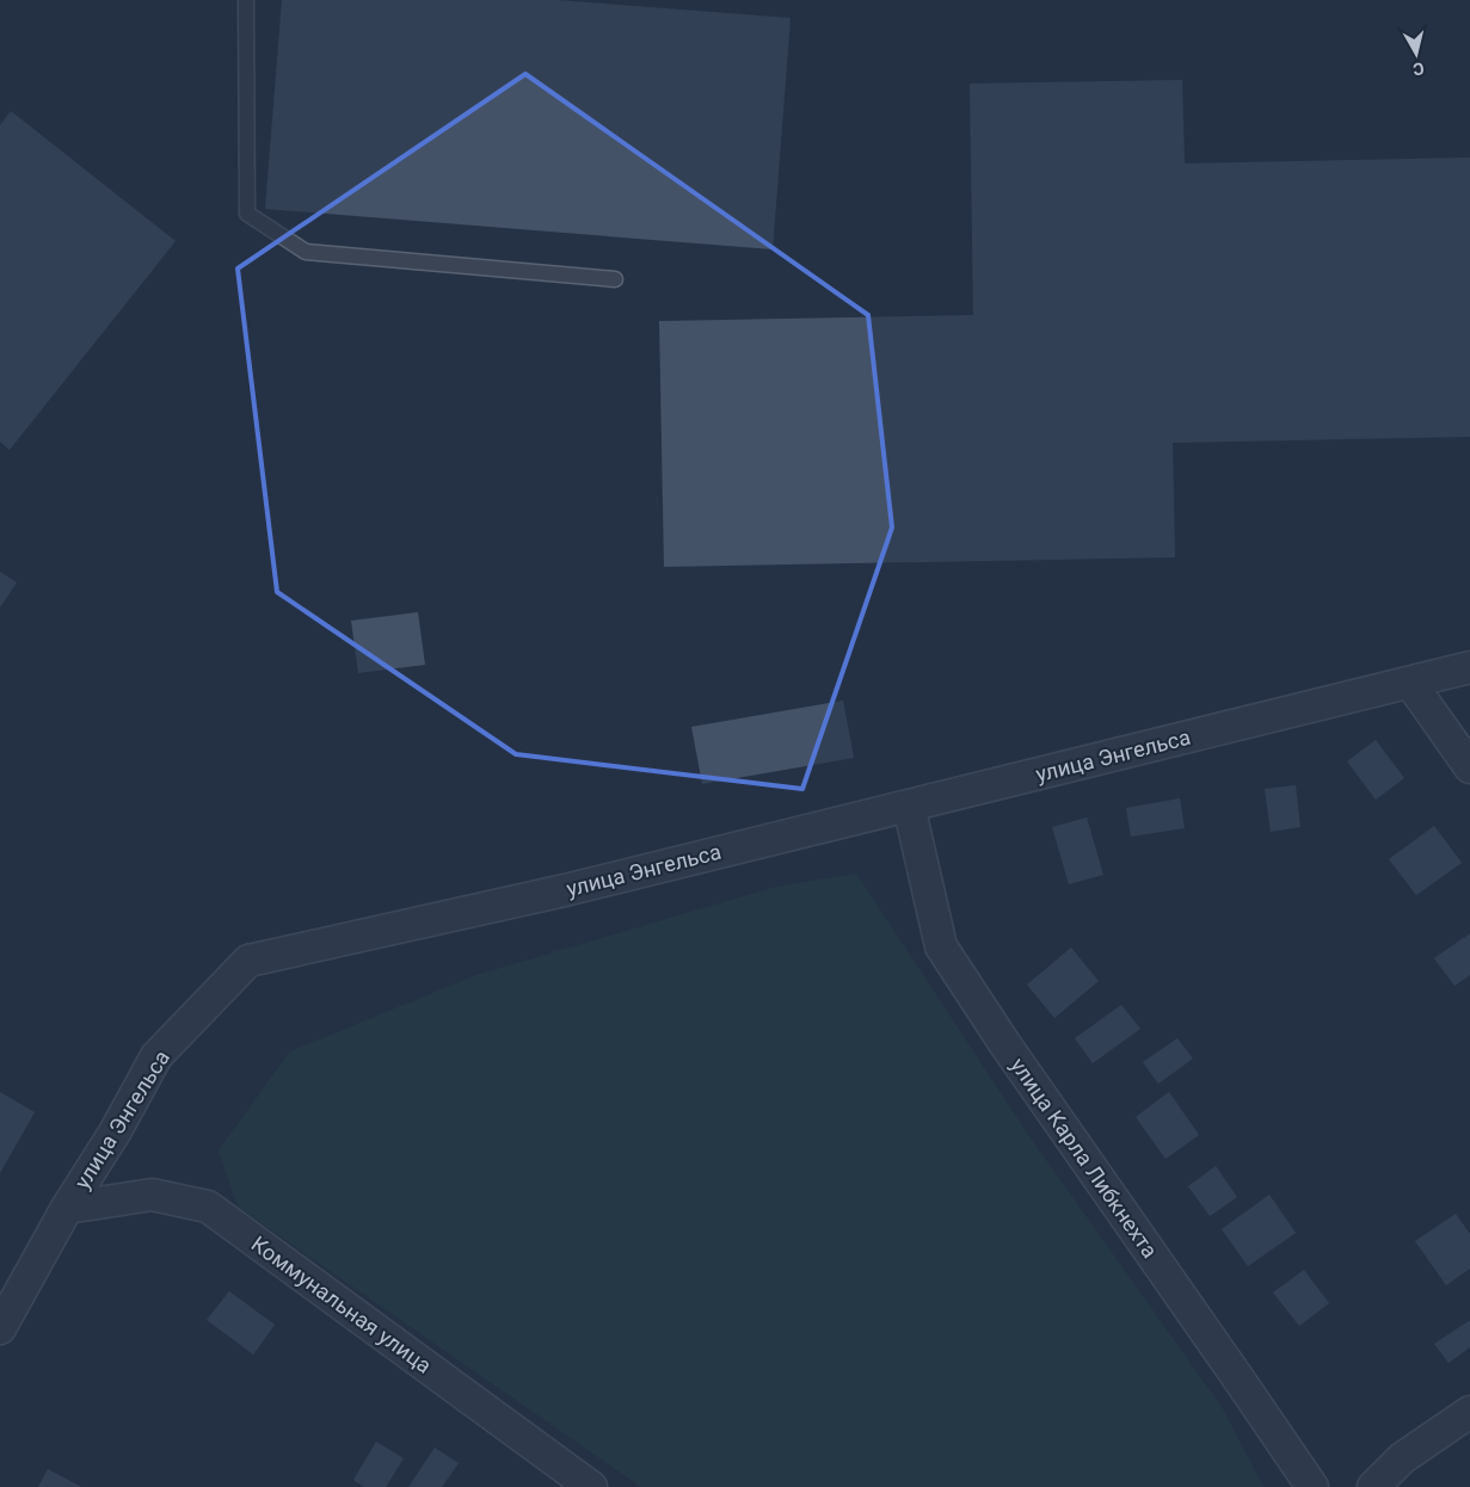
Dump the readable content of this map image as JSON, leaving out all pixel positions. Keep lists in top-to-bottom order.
{
  "streets": {
    "street": ["улица Энгельса", "улица Карла Либкнехта", "Коммунальная улица"]
  },
  "crossings": [
    ["улица Энгельса", "улица Карла Либкнехта"],
    ["улица Энгельса", "Коммунальная улица"]
  ],
  "north": "bottom"
}
